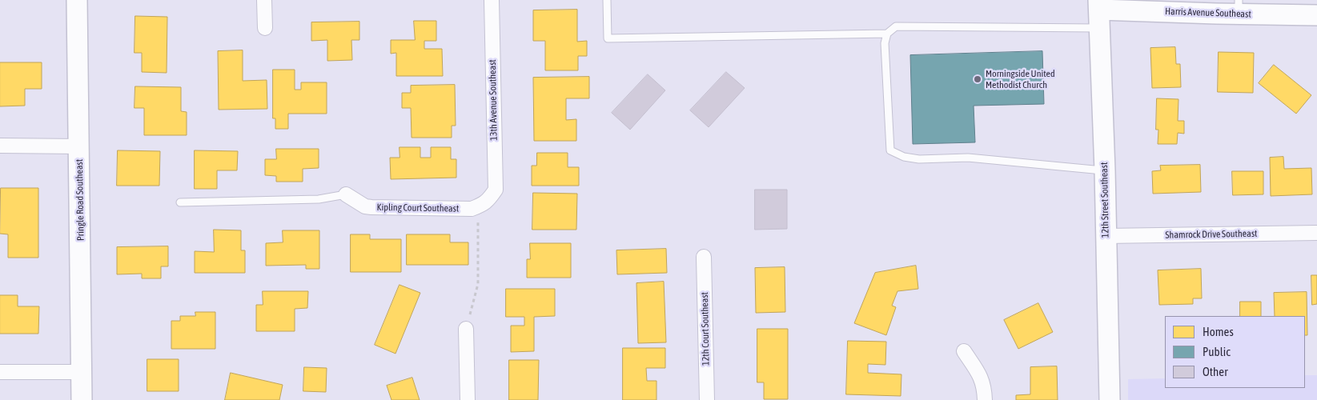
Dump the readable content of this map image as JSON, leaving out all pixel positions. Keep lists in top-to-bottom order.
{
  "streets": {
    "main road": ["Harris Avenue Southeast", "Pringle Road Southeast", "12th Street Southeast"],
    "street": [
      "13th Avenue Southeast",
      "Kipling Court Southeast",
      "Shamrock Drive Southeast",
      "12th Court Southeast"
    ]
  },
  "crossings": [
    ["Harris Avenue Southeast", "12th Street Southeast"],
    ["13th Avenue Southeast", "Kipling Court Southeast"],
    ["12th Street Southeast", "Shamrock Drive Southeast"]
  ],
  "places": ["Morningside United Methodist Church"],
  "legend": ["Homes", "Public", "Other"]
}
